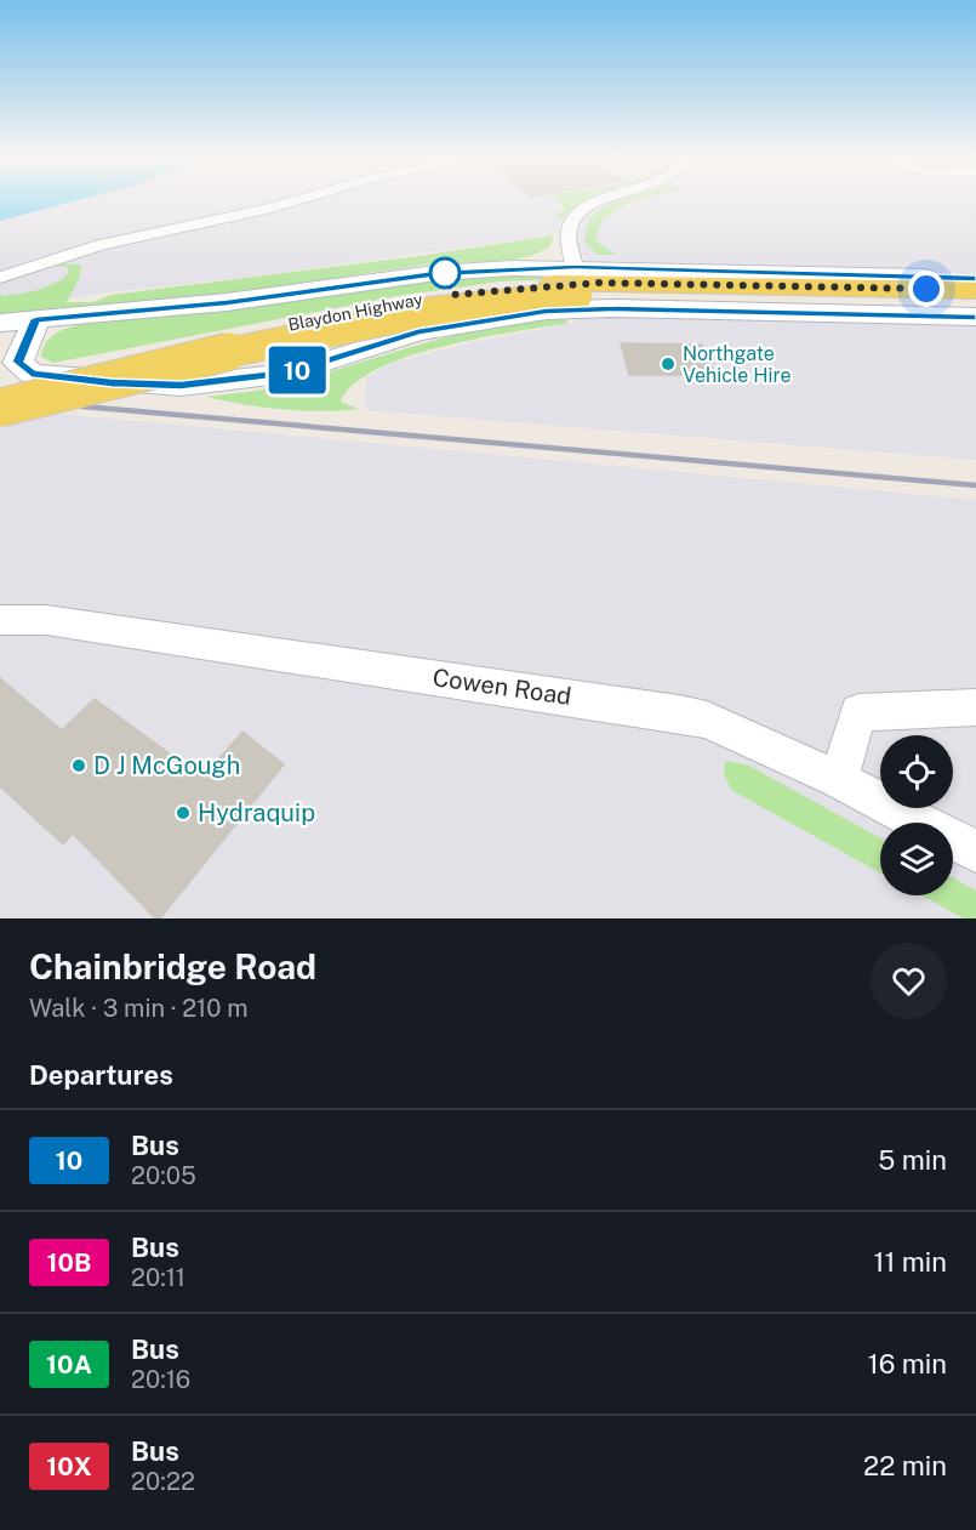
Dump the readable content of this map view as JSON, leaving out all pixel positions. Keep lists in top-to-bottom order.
{
  "streets": {
    "main road": ["Blaydon Highway"],
    "street": ["Cowen Road"]
  },
  "places": ["Northgate Vehicle Hire", "D J McGough", "Hydraquip"],
  "lines": ["bus line 10"],
  "page": {
    "on_map": "10",
    "heading": [
      ["Chainbridge Road", "Walk · 3 min · 210 m"],
      "Departures"
    ],
    "list": [
      {
        "mark": "10",
        "name": "Bus",
        "note": "20:05",
        "value": "5 min"
      },
      {
        "mark": "10B",
        "name": "Bus",
        "note": "20:11",
        "value": "11 min"
      },
      {
        "mark": "10A",
        "name": "Bus",
        "note": "20:16",
        "value": "16 min"
      },
      {
        "mark": "10X",
        "name": "Bus",
        "note": "20:22",
        "value": "22 min"
      }
    ]
  }
}
